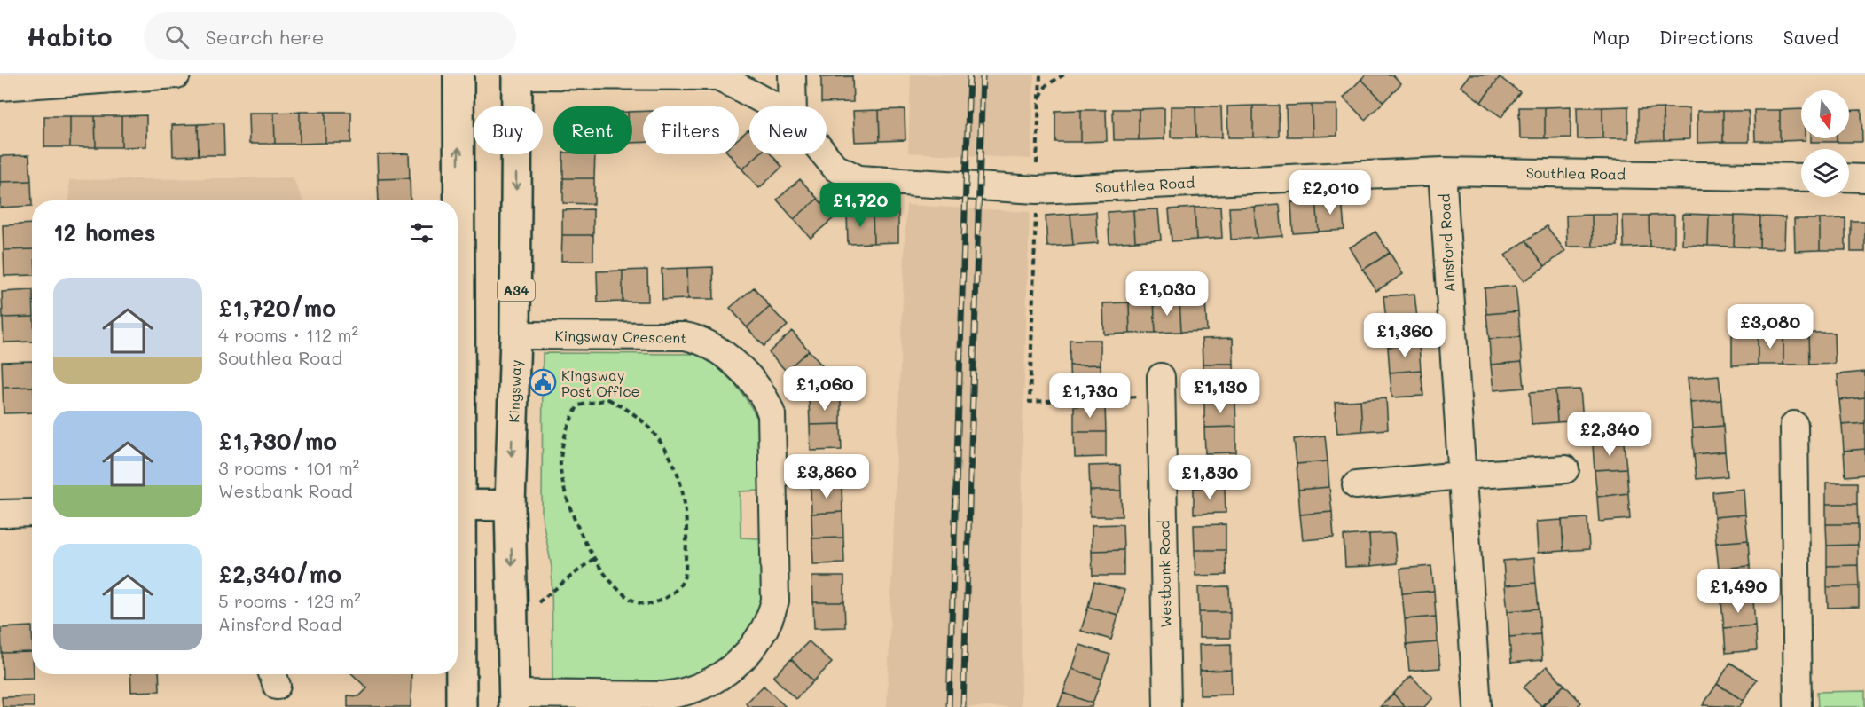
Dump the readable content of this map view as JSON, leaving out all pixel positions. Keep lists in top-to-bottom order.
{
  "streets": {
    "highway": ["A34", "Kingsway"],
    "street": [
      "Southlea Road",
      "Ainsford Road",
      "Kingsway Crescent",
      "Westbank Road"
    ]
  },
  "crossings": [
    ["Southlea Road", "Ainsford Road"],
    ["Southlea Road", "Kingsway"],
    ["Kingsway Crescent", "Kingsway"]
  ],
  "places": {
    "public building": ["Kingsway Post Office"]
  },
  "north": "bottom",
  "page": {
    "header": "Habito",
    "search": "Search here",
    "nav": ["Map", "Directions", "Saved"],
    "chip": [
      "Buy",
      "Rent",
      "Filters",
      "New"
    ],
    "price": [
      "£2,010",
      "£1,720",
      "£1,030",
      "£3,080",
      "£1,360",
      "£1,060",
      "£1,130",
      "£1,730",
      "£2,340",
      "£3,860",
      "£1,830",
      "£1,490"
    ],
    "heading": "12 homes",
    "list": [
      {
        "name": "£1,720/mo",
        "note": "4 rooms · 112 m² · Southlea Road"
      },
      {
        "name": "£1,730/mo",
        "note": "3 rooms · 101 m² · Westbank Road"
      },
      {
        "name": "£2,340/mo",
        "note": "5 rooms · 123 m² · Ainsford Road"
      }
    ]
  }
}
